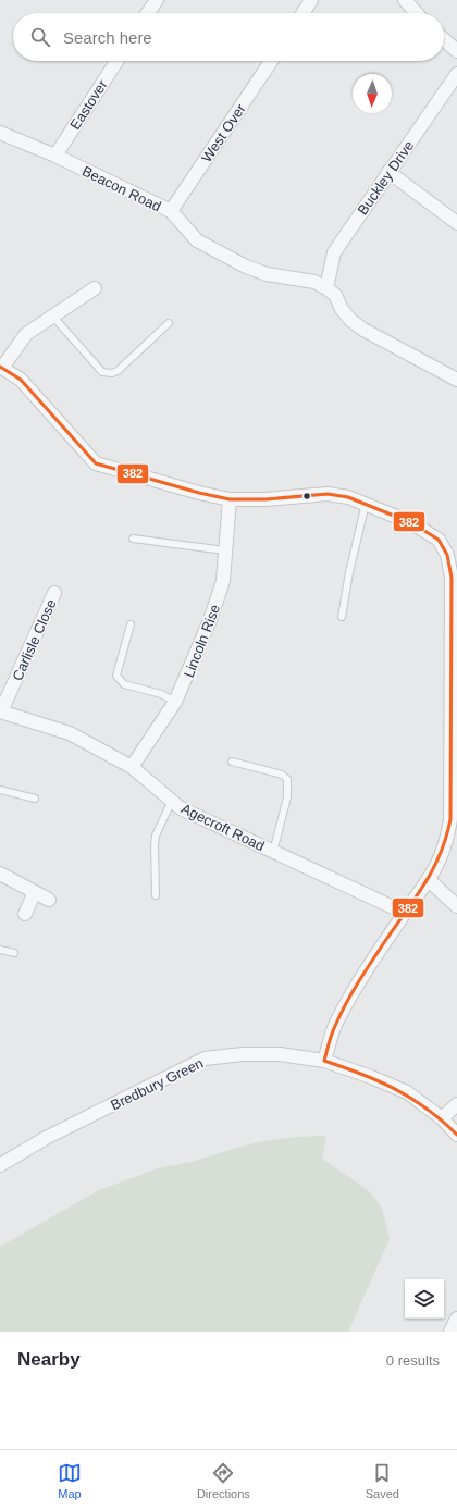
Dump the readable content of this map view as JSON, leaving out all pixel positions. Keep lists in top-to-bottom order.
{
  "streets": {
    "street": [
      "Eastover",
      "West Over",
      "Buckley Drive",
      "Beacon Road",
      "Carlisle Close",
      "Lincoln Rise",
      "Agecroft Road",
      "Bredbury Green"
    ]
  },
  "crossings": [
    ["Eastover", "Beacon Road"],
    ["West Over", "Beacon Road"],
    ["Buckley Drive", "Beacon Road"],
    ["Carlisle Close", "Agecroft Road"],
    ["Lincoln Rise", "Agecroft Road"]
  ],
  "lines": ["transit line 382"],
  "north": "bottom",
  "page": {
    "search": "Search here",
    "heading": ["Nearby", "0 results"],
    "nav": ["Map", "Directions", "Saved"]
  }
}
